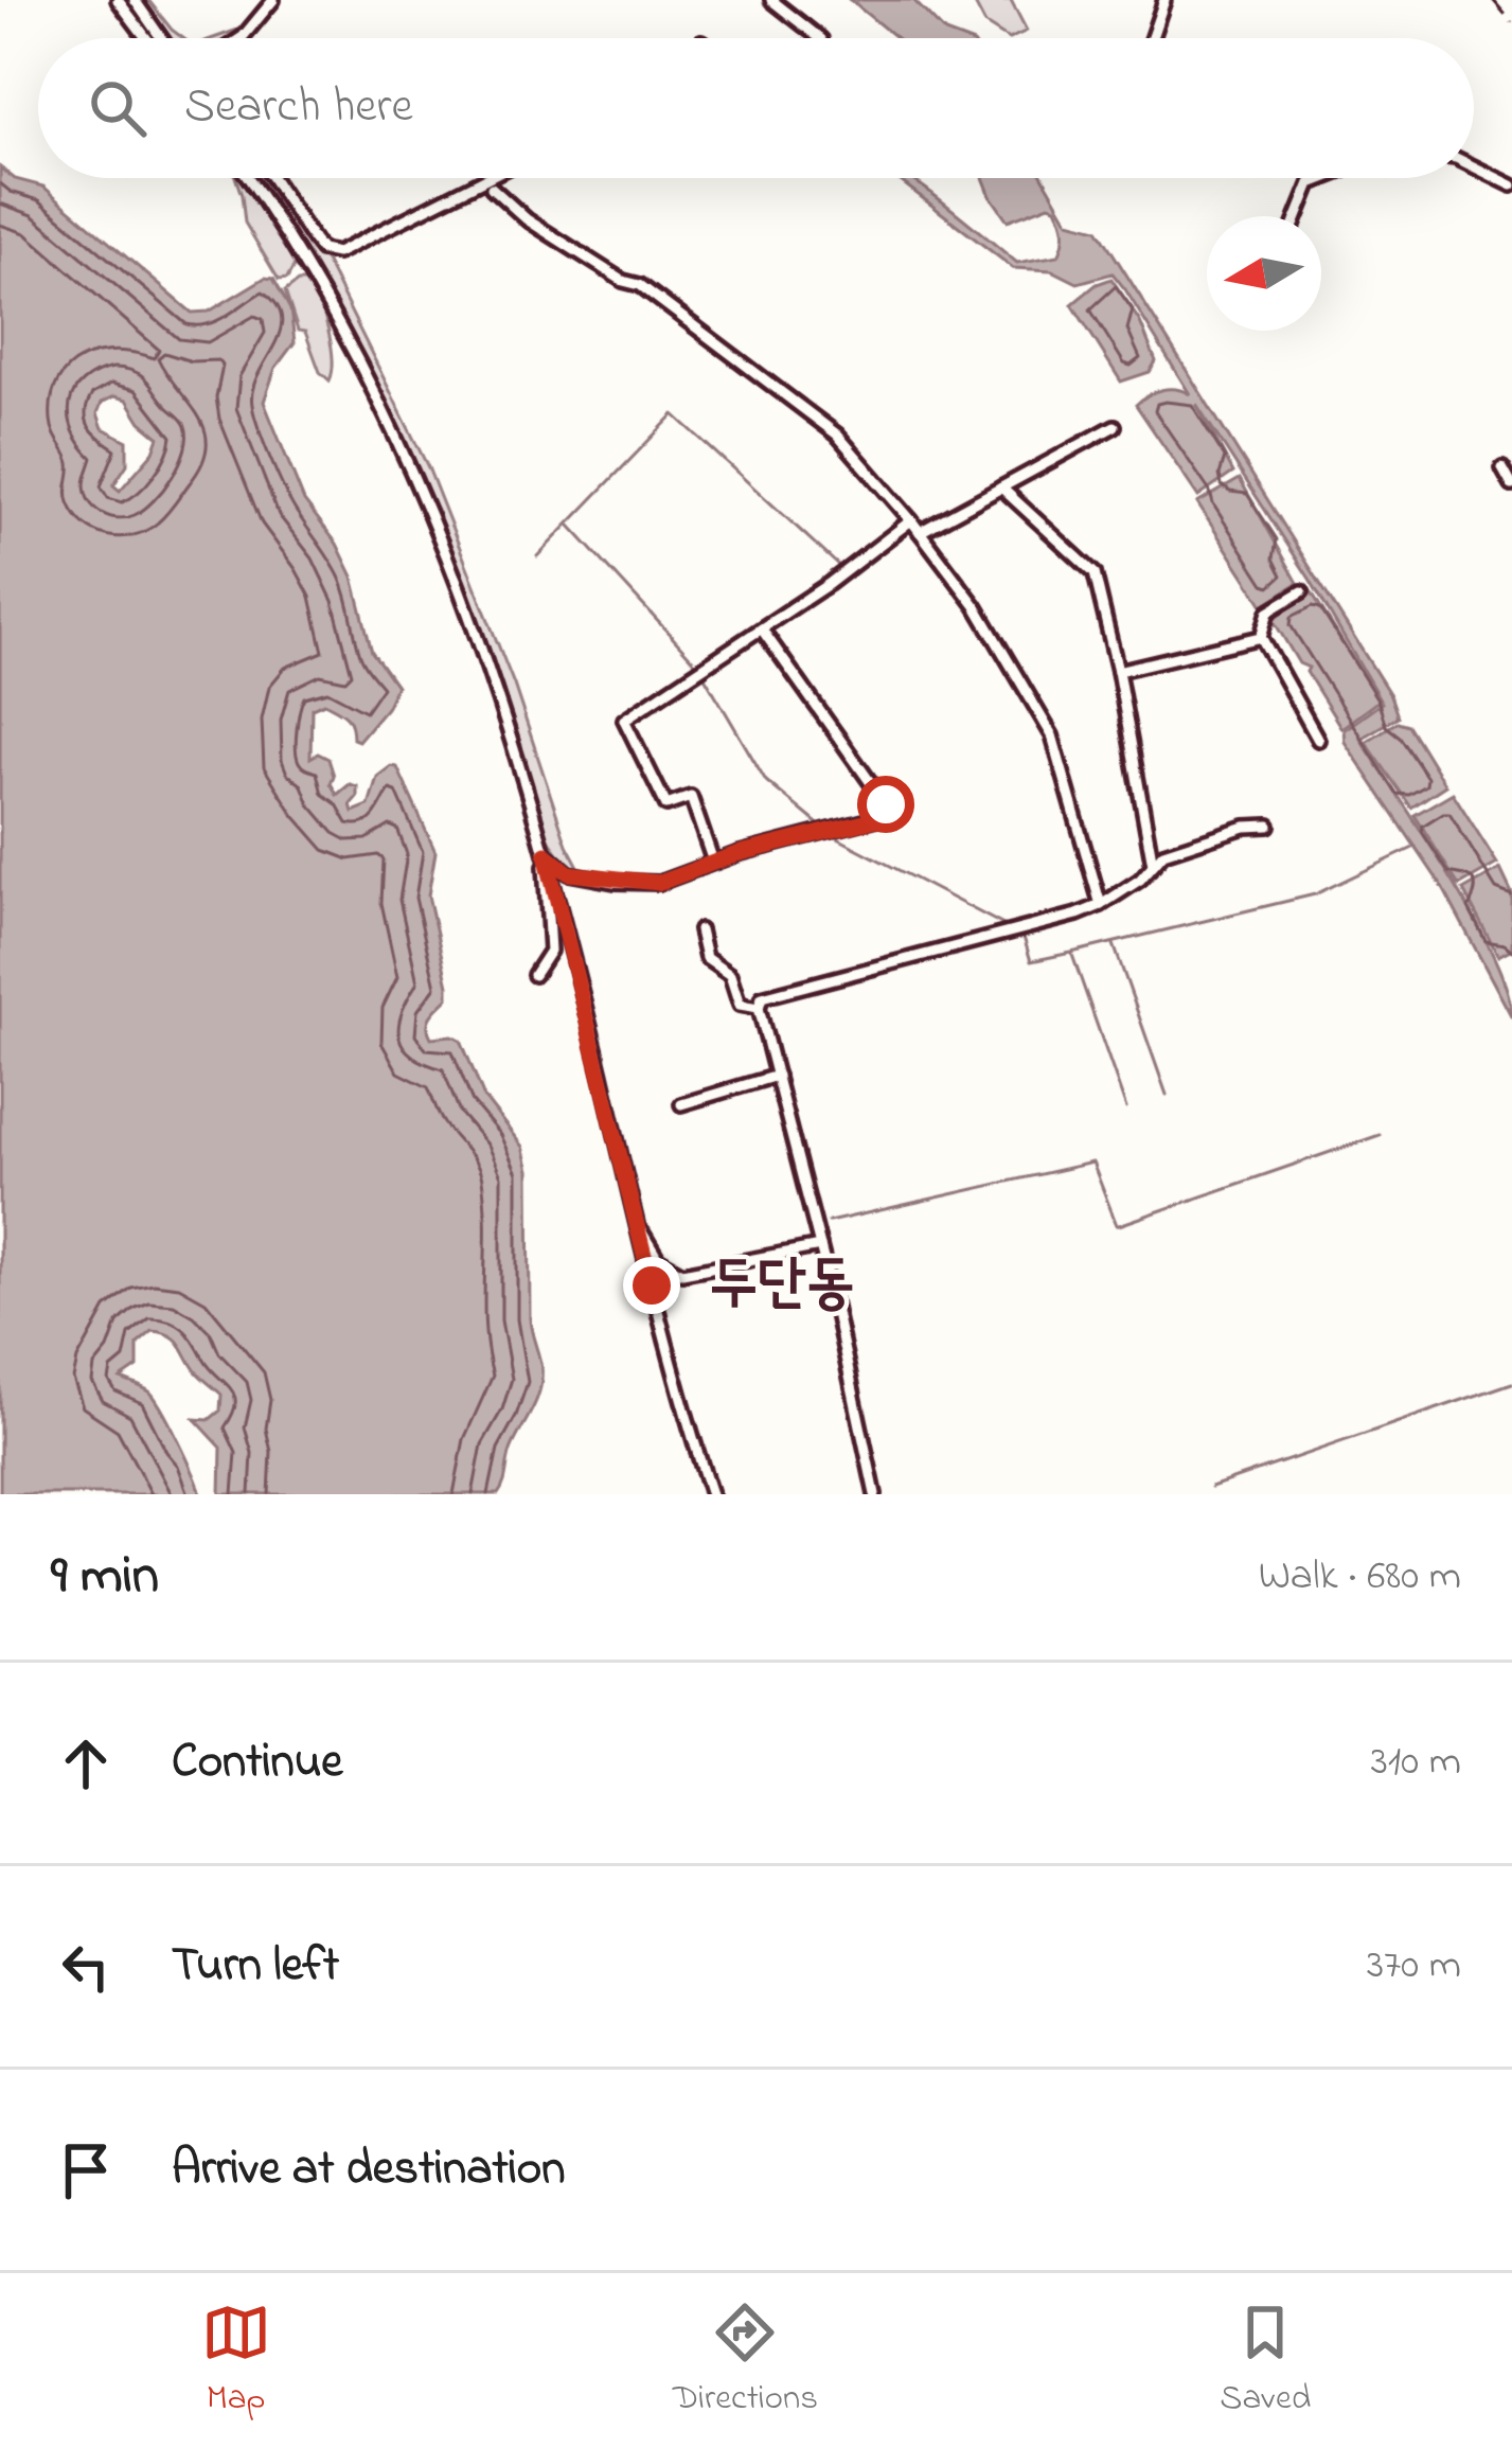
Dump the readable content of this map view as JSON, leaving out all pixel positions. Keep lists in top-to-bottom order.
{
  "districts": ["두단동"],
  "north": "left",
  "page": {
    "search": "Search here",
    "heading": ["9 min", "Walk · 680 m"],
    "list": [
      ["Continue", "310 m"],
      ["Turn left", "370 m"],
      "Arrive at destination"
    ],
    "nav": ["Map", "Directions", "Saved"]
  }
}
